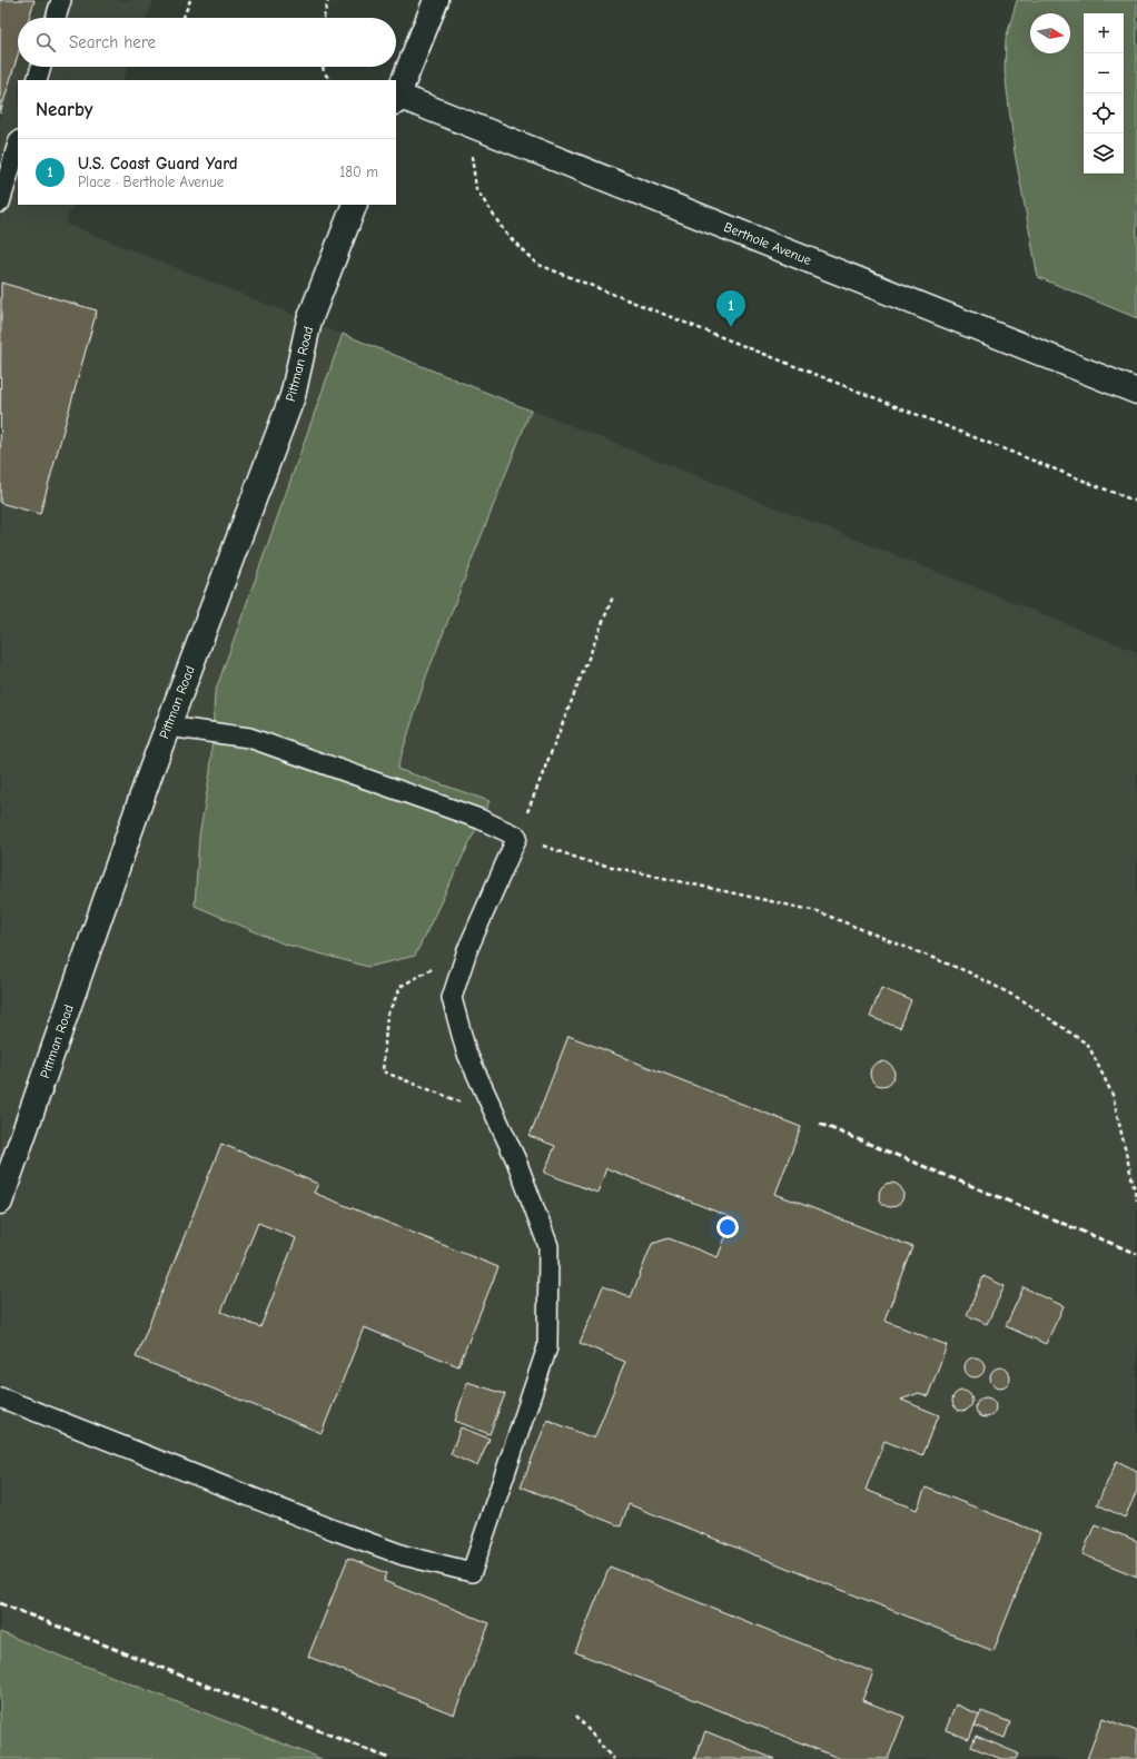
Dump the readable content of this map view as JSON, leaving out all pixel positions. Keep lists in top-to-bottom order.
{
  "streets": {
    "street": ["Berthole Avenue", "Pittman Road"]
  },
  "north": "right",
  "page": {
    "map_buttons": ["+", "−"],
    "search": "Search here",
    "heading": "Nearby",
    "list": [
      {
        "mark": "1",
        "name": "U.S. Coast Guard Yard",
        "note": "Place · Berthole Avenue",
        "value": "180 m"
      }
    ],
    "pins": "1"
  }
}
